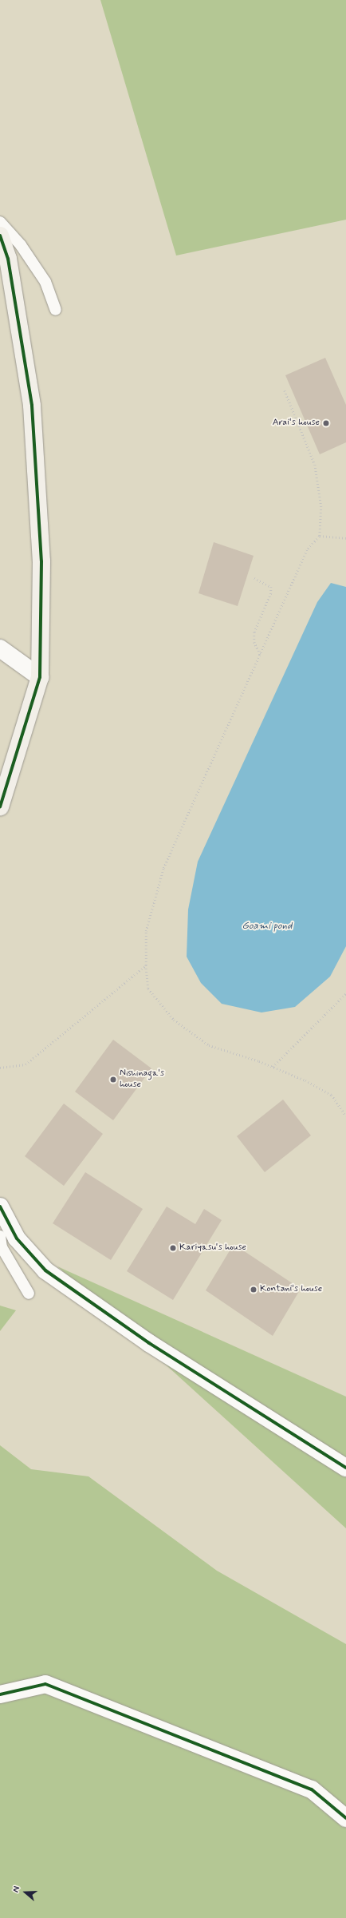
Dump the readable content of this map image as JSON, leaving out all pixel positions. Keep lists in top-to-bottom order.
{
  "water": ["Goami pond"],
  "places": [
    "Arai's house",
    "Nishinaga's house",
    "Kariyasu's house",
    "Kontani's house"
  ],
  "north": "left"
}
